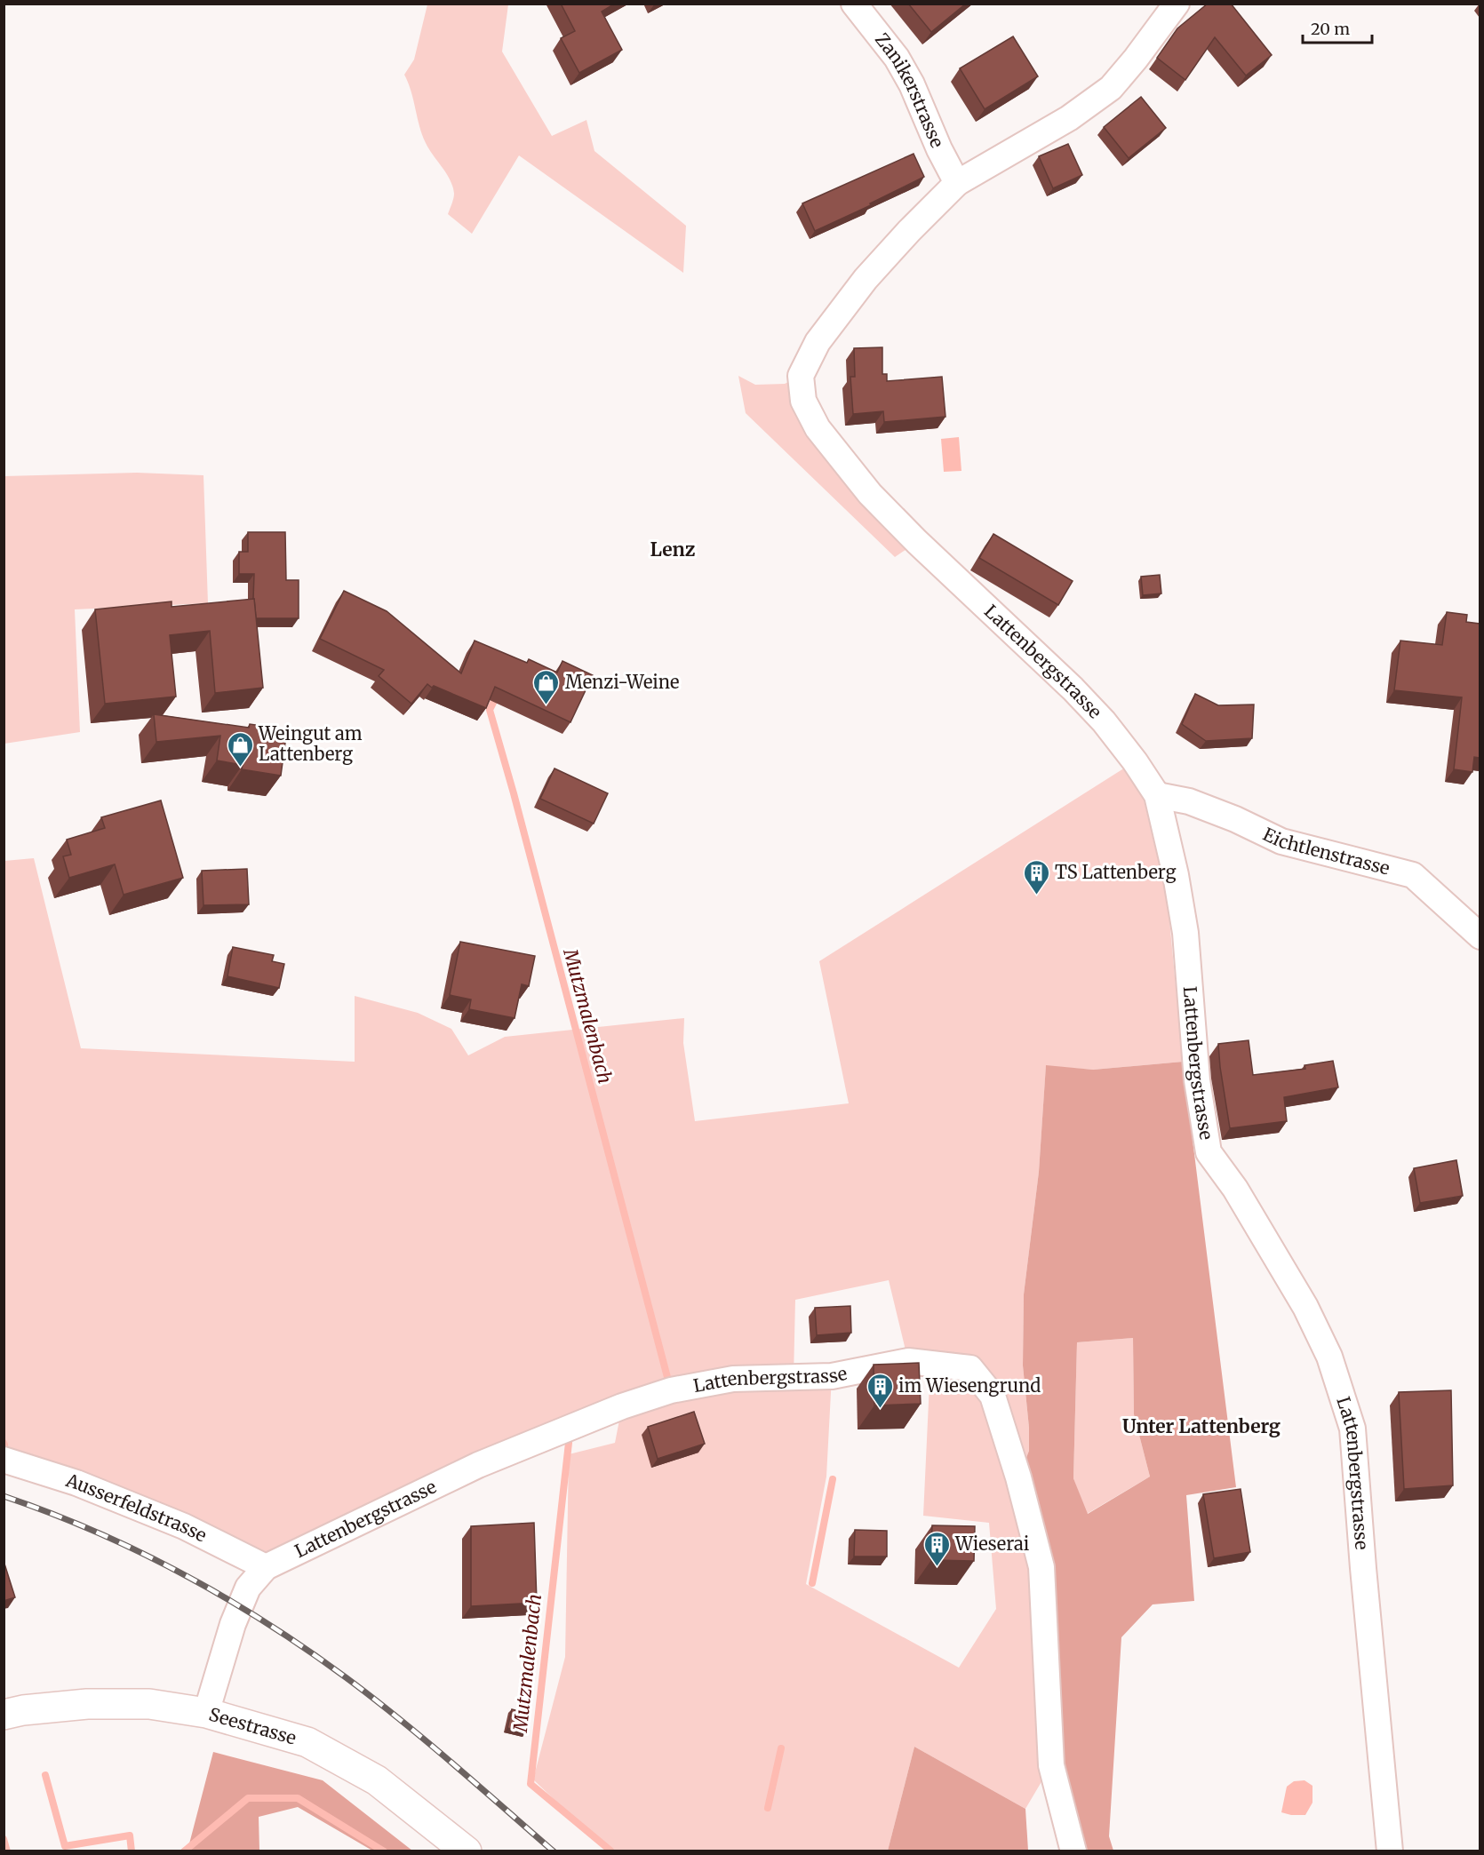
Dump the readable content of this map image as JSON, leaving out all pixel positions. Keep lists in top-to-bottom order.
{
  "streets": {
    "main road": ["Seestrasse"],
    "street": [
      "Zanikerstrasse",
      "Lattenbergstrasse",
      "Eichtlenstrasse",
      "Ausserfeldstrasse"
    ]
  },
  "crossings": [
    ["Zanikerstrasse", "Lattenbergstrasse"],
    ["Lattenbergstrasse", "Eichtlenstrasse"],
    ["Lattenbergstrasse", "Ausserfeldstrasse"]
  ],
  "districts": ["Lenz", "Unter Lattenberg"],
  "water": ["Mutzmalenbach"],
  "places": {
    "shop": ["Menzi-Weine", "Weingut am Lattenberg"],
    "building": ["TS Lattenberg", "im Wiesengrund", "Wieserai"]
  },
  "scale_bar": "20 m"
}
